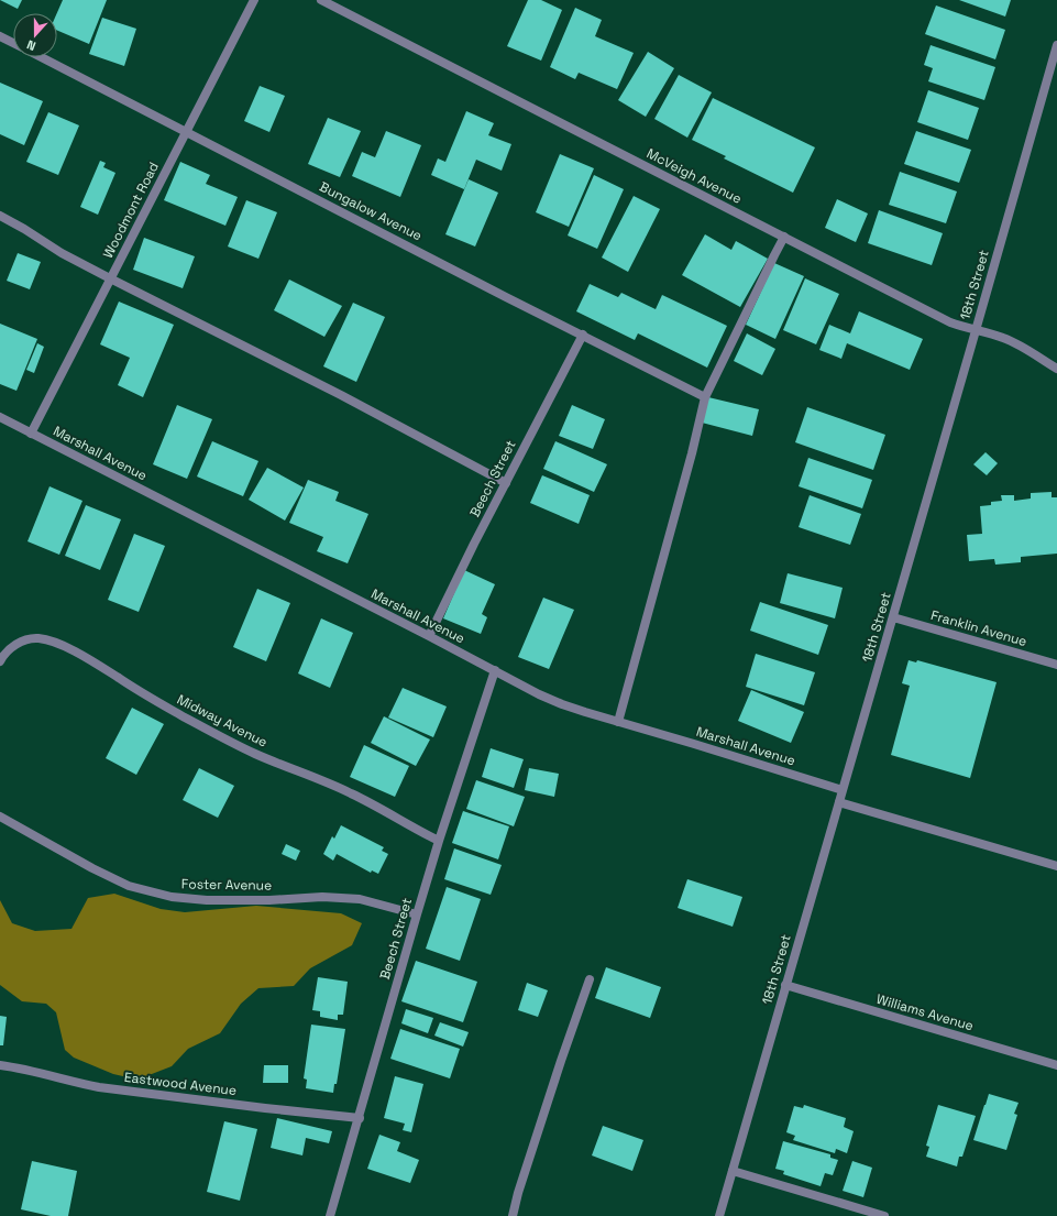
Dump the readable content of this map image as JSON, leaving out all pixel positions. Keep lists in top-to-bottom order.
{
  "streets": {
    "street": [
      "McVeigh Avenue",
      "Woodmont Road",
      "Bungalow Avenue",
      "18th Street",
      "Marshall Avenue",
      "Beech Street",
      "Franklin Avenue",
      "Midway Avenue",
      "Foster Avenue",
      "Williams Avenue",
      "Eastwood Avenue"
    ]
  },
  "crossings": [
    ["McVeigh Avenue", "18th Street"],
    ["Woodmont Road", "Bungalow Avenue"],
    ["Woodmont Road", "Marshall Avenue"],
    ["Bungalow Avenue", "Beech Street"],
    ["18th Street", "Marshall Avenue"],
    ["18th Street", "Franklin Avenue"],
    ["18th Street", "Williams Avenue"],
    ["Marshall Avenue", "Beech Street"],
    ["Beech Street", "Midway Avenue"],
    ["Beech Street", "Foster Avenue"],
    ["Beech Street", "Eastwood Avenue"]
  ],
  "north": "bottom"
}
